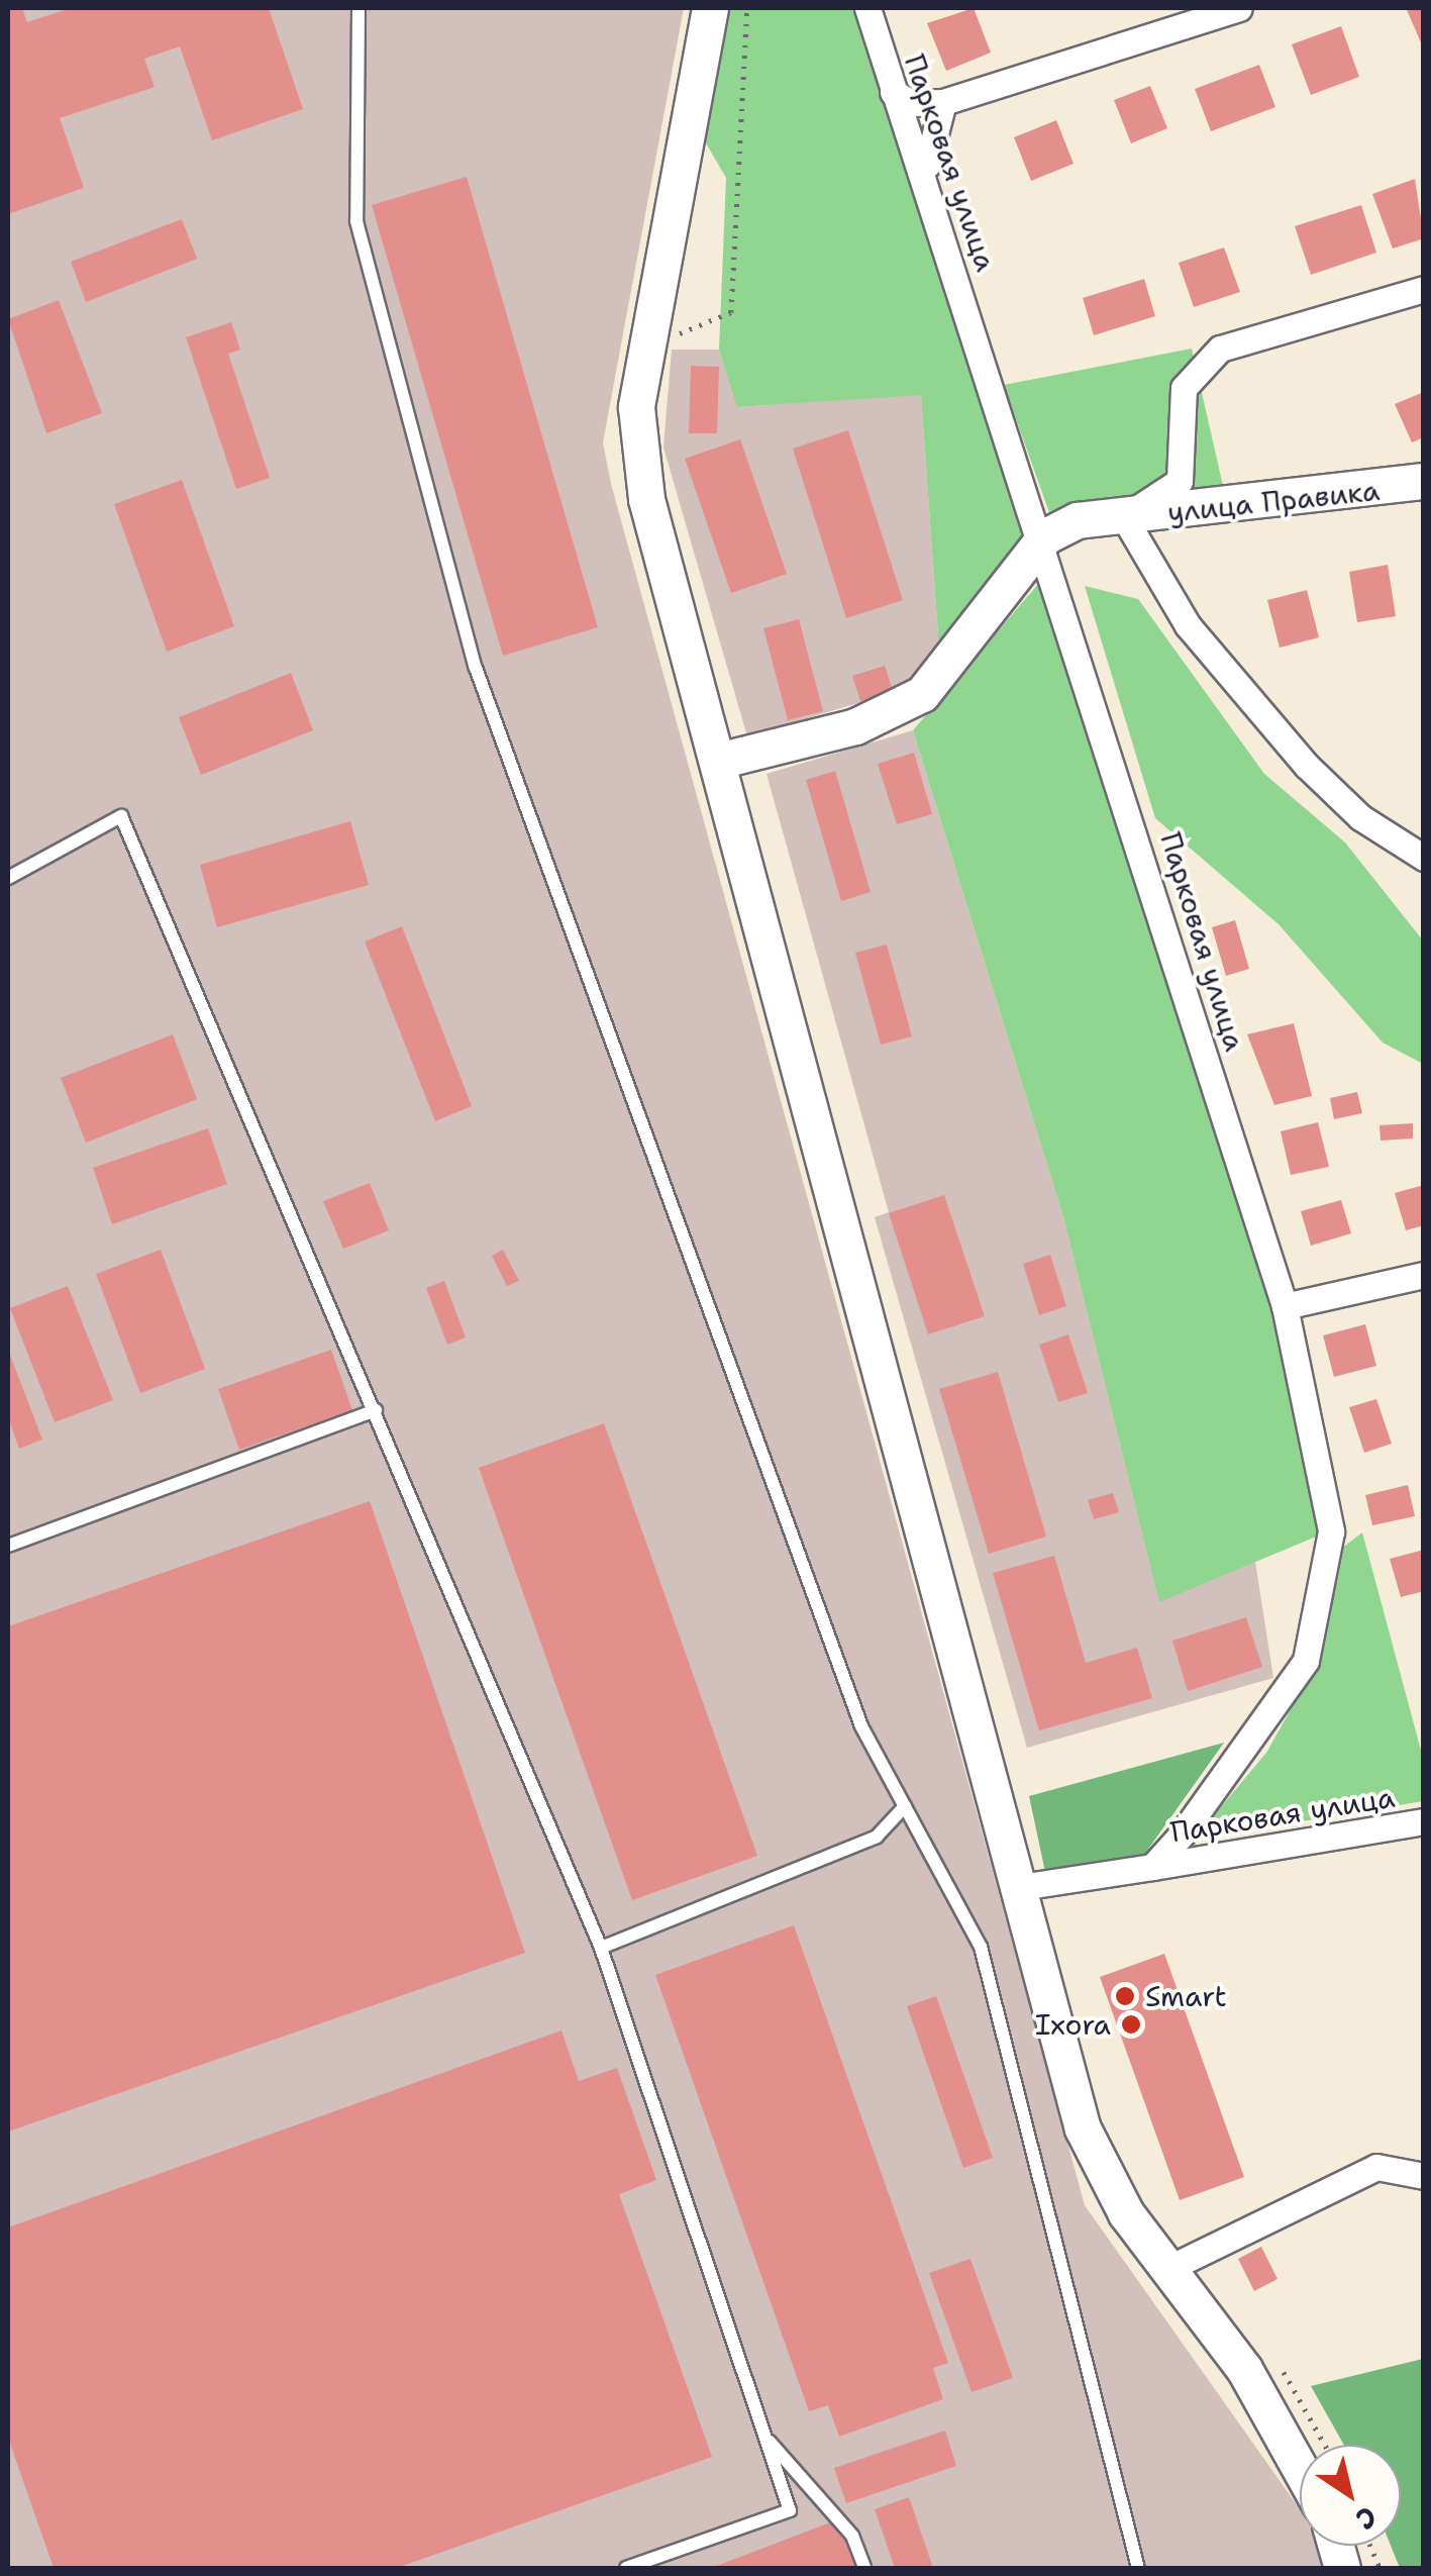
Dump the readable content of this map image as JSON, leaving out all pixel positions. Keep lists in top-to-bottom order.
{
  "streets": {
    "street": ["Парковая улица", "улица Правика"]
  },
  "crossings": [
    ["Парковая улица", "улица Правика"]
  ],
  "places": ["Smart", "Ixora"],
  "north": "bottom right"
}
